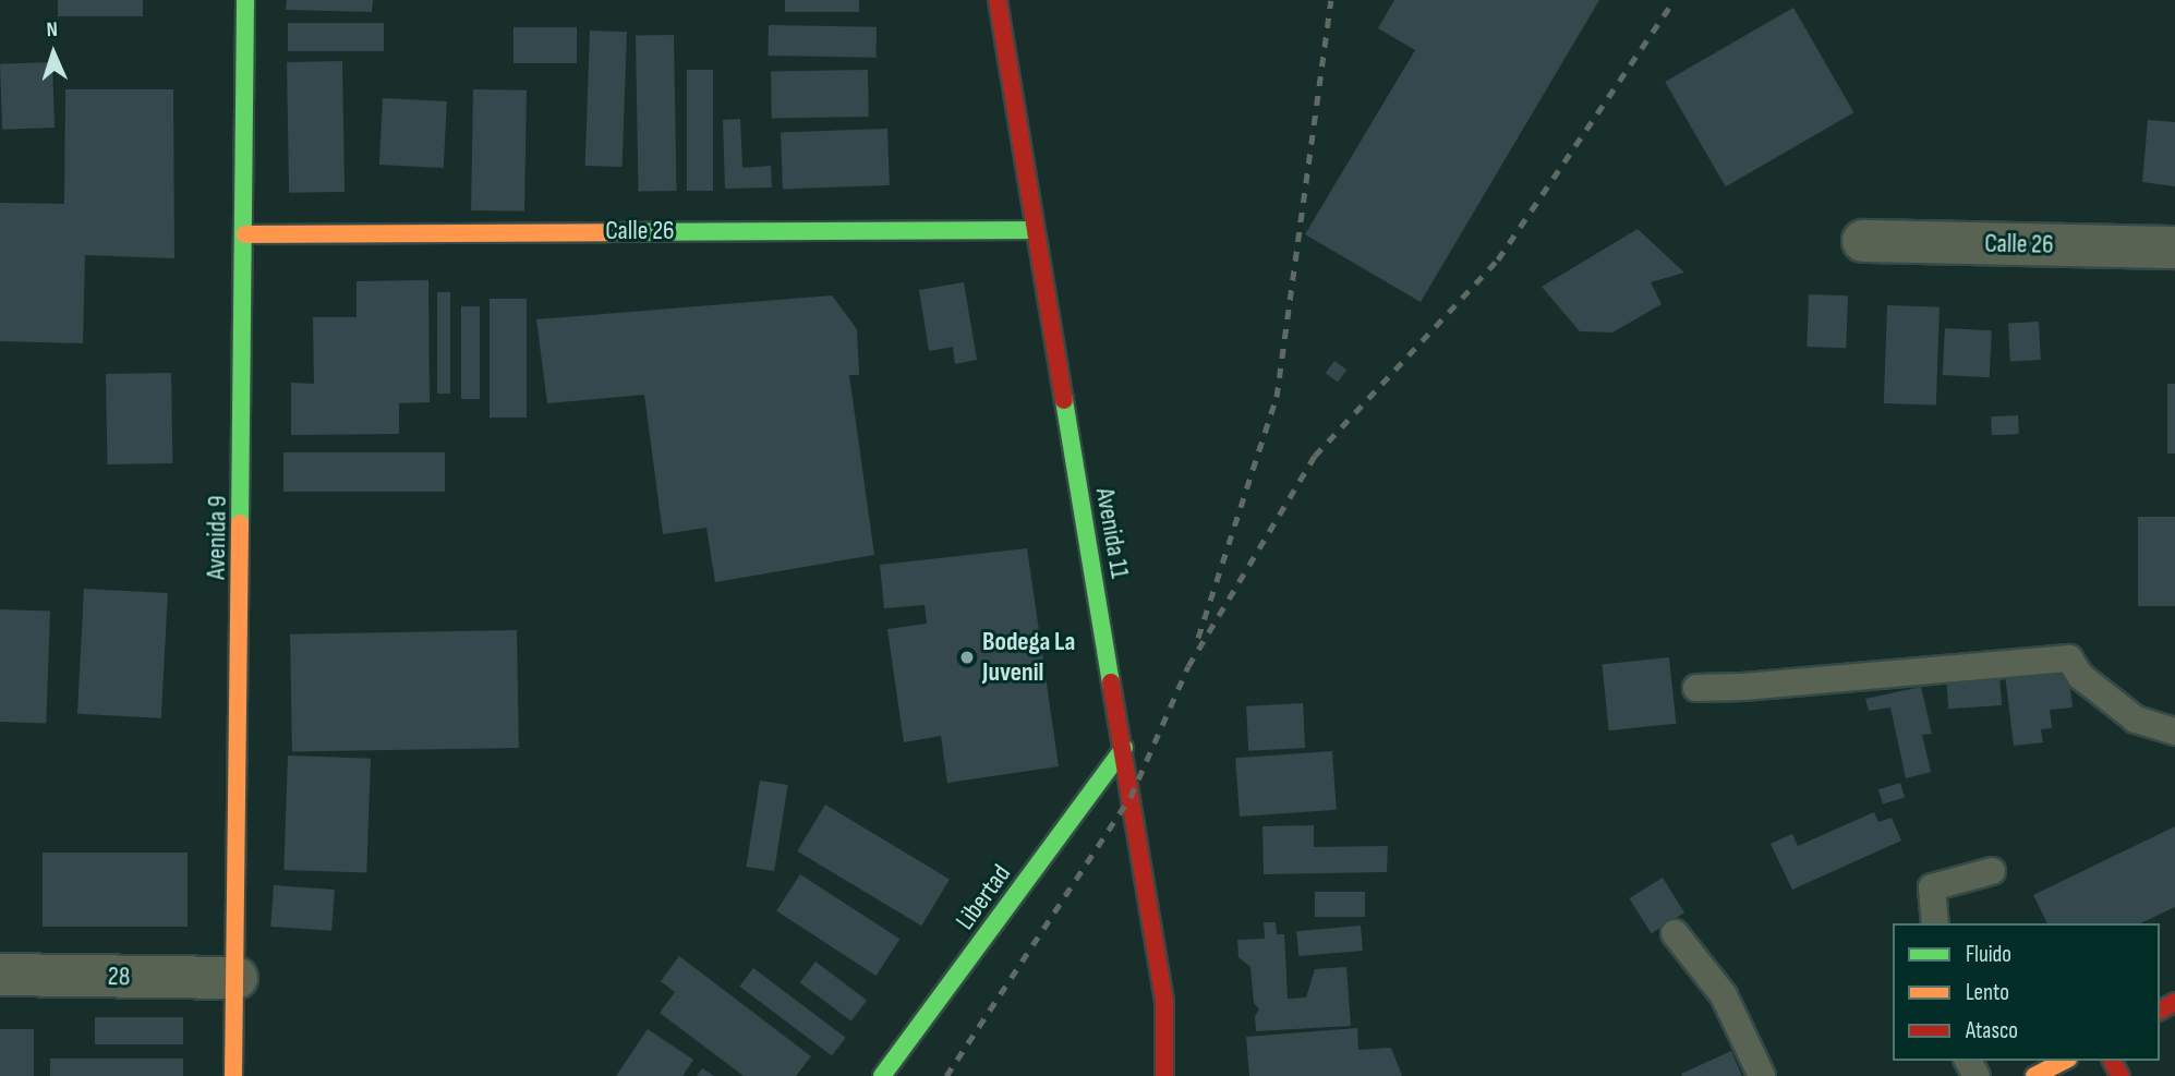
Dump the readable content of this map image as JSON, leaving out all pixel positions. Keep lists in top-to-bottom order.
{
  "streets": {
    "main road": [
      "Calle 26",
      "Avenida 11",
      "Avenida 9",
      "Libertad"
    ],
    "street": ["28"]
  },
  "crossings": [
    ["Calle 26", "Avenida 11"],
    ["Calle 26", "Avenida 9"],
    ["Avenida 11", "Libertad"],
    ["Avenida 9", "28"]
  ],
  "places": ["Bodega La Juvenil"],
  "legend": ["Fluido", "Lento", "Atasco"],
  "north": "top"
}
